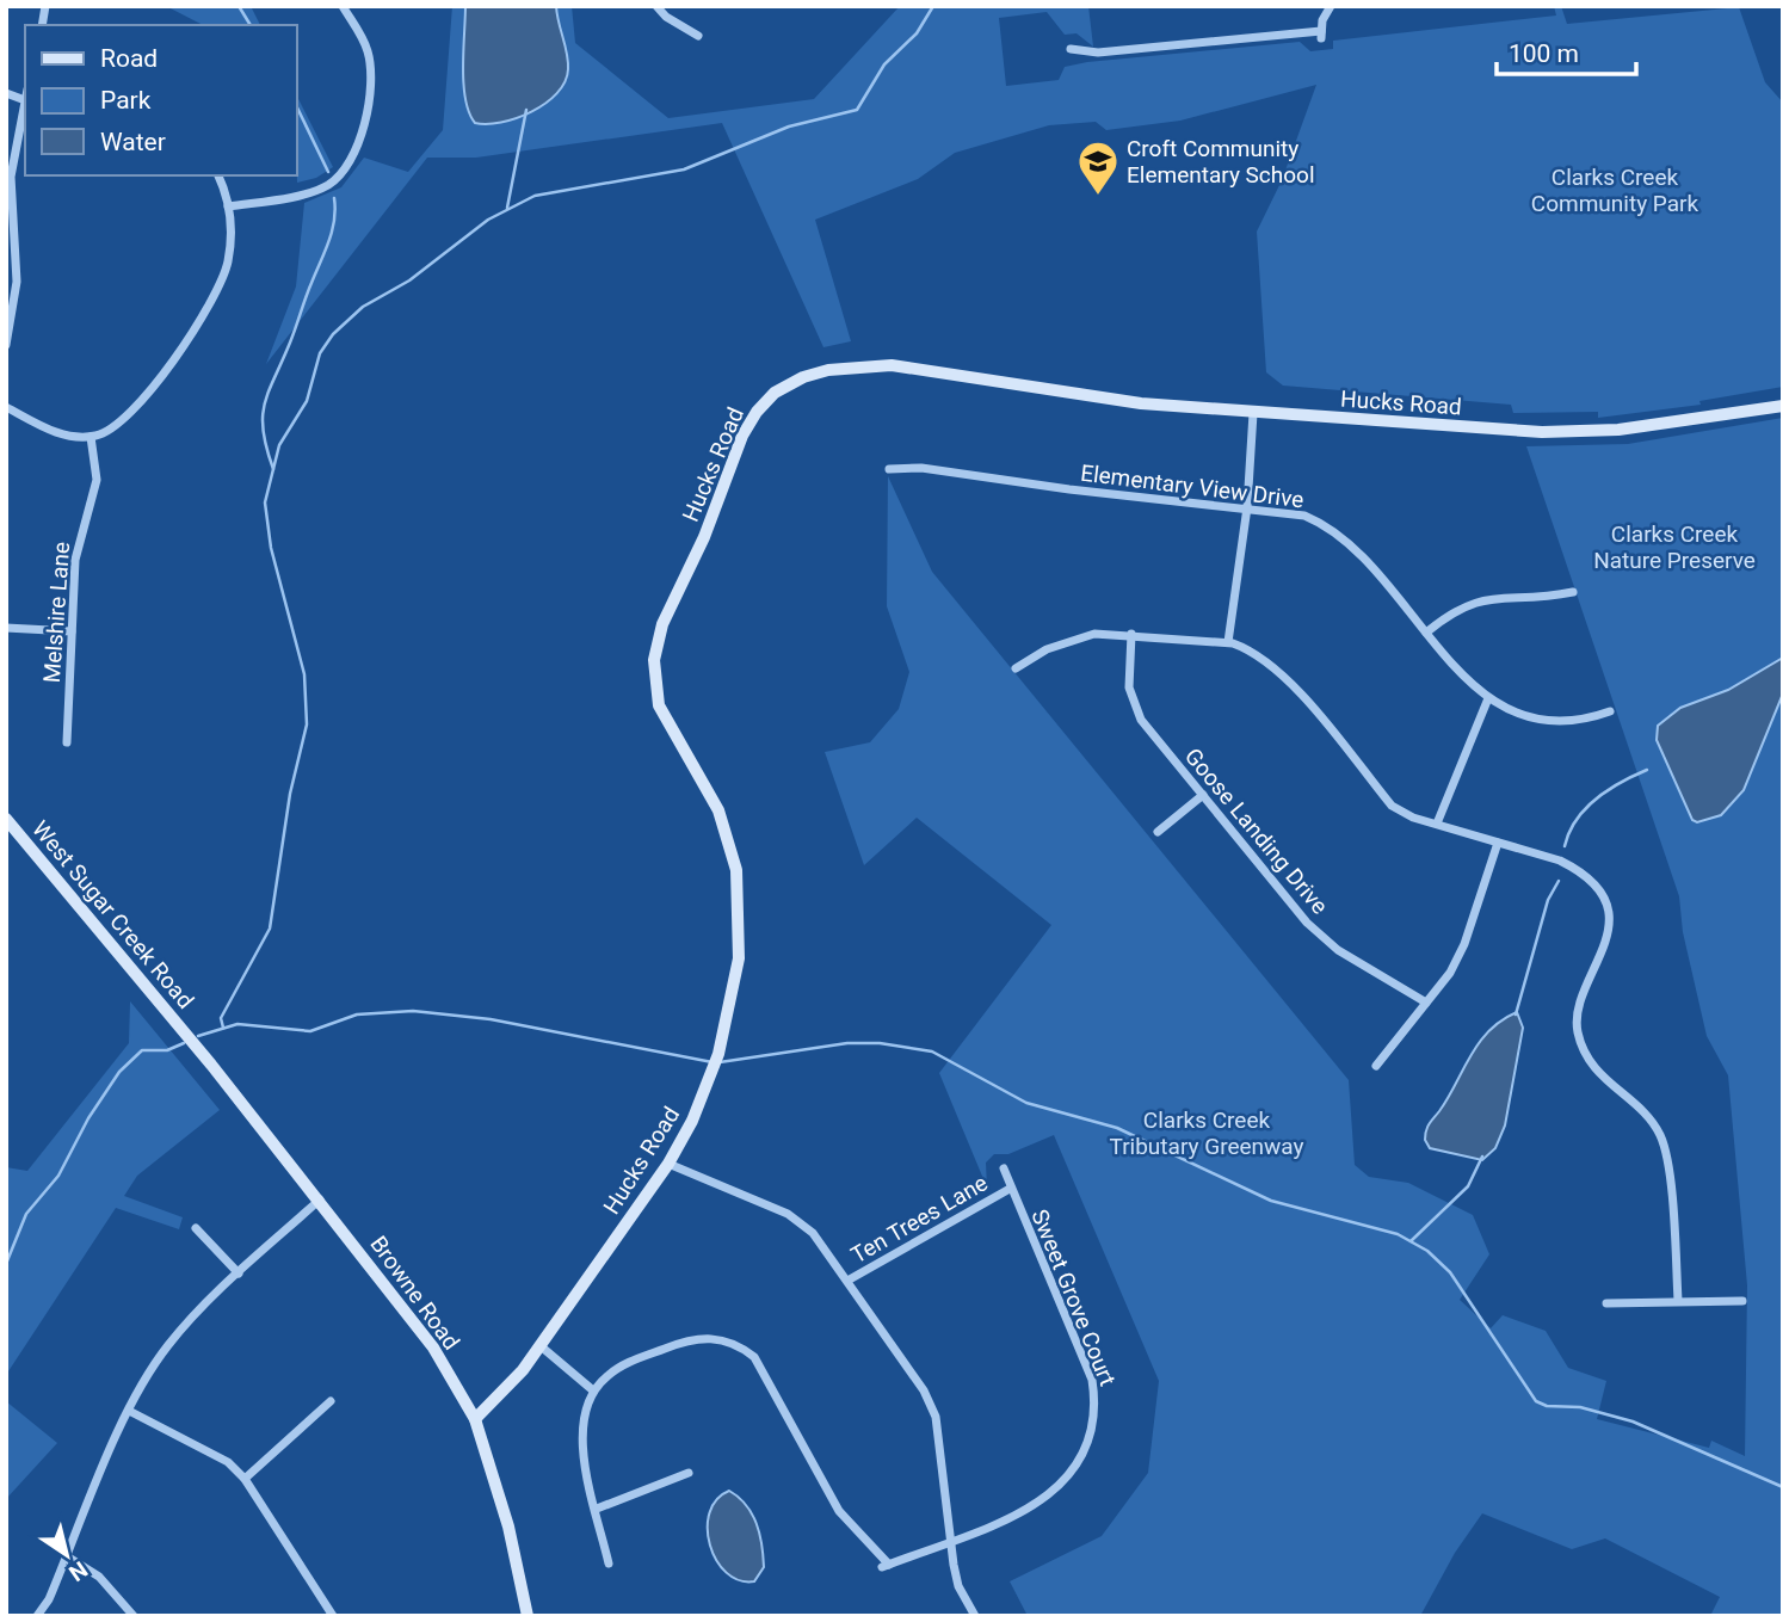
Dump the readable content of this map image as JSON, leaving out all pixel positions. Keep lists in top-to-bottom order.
{
  "streets": {
    "main road": ["Hucks Road", "West Sugar Creek Road", "Browne Road"],
    "street": [
      "Elementary View Drive",
      "Melshire Lane",
      "Goose Landing Drive",
      "Ten Trees Lane",
      "Sweet Grove Court"
    ]
  },
  "crossings": [
    ["Hucks Road", "Browne Road"],
    ["West Sugar Creek Road", "Browne Road"],
    ["Ten Trees Lane", "Sweet Grove Court"]
  ],
  "parks": ["Clarks Creek Community Park", "Clarks Creek Nature Preserve", "Clarks Creek Tributary Greenway"],
  "places": {
    "school or university": ["Croft Community Elementary School"]
  },
  "legend": ["Road", "Park", "Water"],
  "scale_bar": "100 m",
  "north": "bottom right"
}
